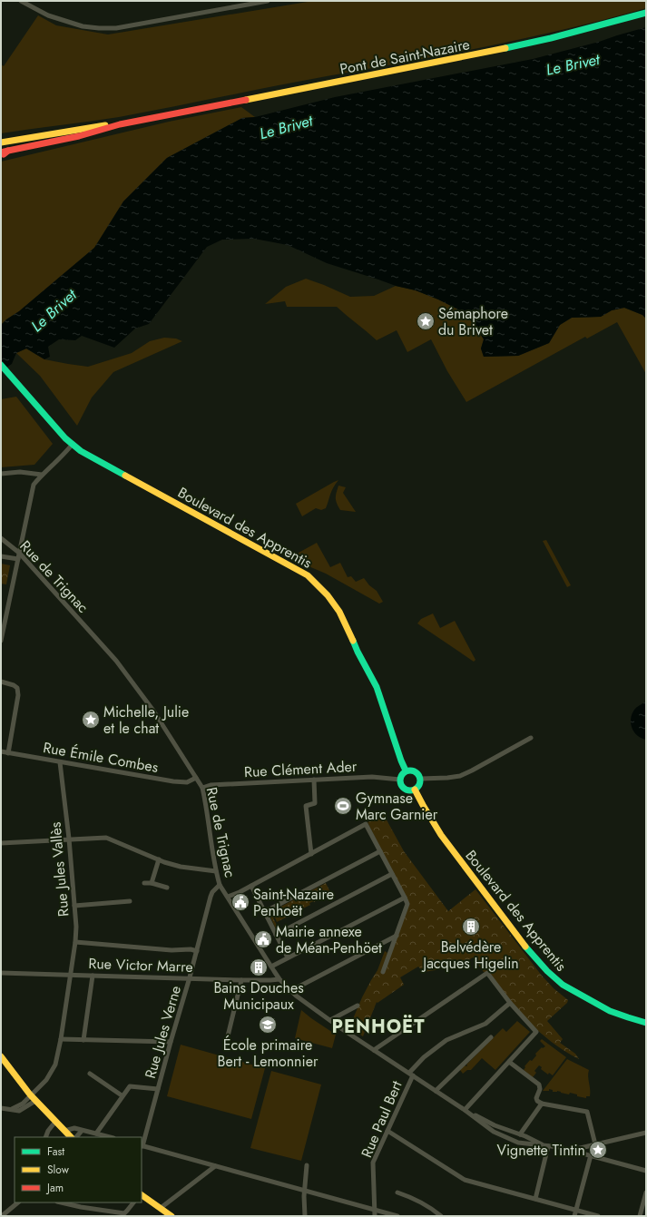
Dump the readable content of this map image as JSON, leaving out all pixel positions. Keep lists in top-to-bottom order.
{
  "streets": {
    "main road": ["Pont de Saint-Nazaire", "Boulevard des Apprentis"],
    "street": [
      "Rue de Trignac",
      "Rue Émile Combes",
      "Rue Clément Ader",
      "Rue Jules Vallès",
      "Rue Victor Marre",
      "Rue Jules Verne",
      "Rue Paul Bert"
    ]
  },
  "crossings": [
    ["Boulevard des Apprentis", "Rue Clément Ader"],
    ["Rue de Trignac", "Rue Émile Combes"],
    ["Rue de Trignac", "Rue Clément Ader"],
    ["Rue de Trignac", "Rue Victor Marre"],
    ["Rue de Trignac", "Rue Jules Verne"],
    ["Rue de Trignac", "Rue Paul Bert"],
    ["Rue Émile Combes", "Rue Jules Vallès"],
    ["Rue Jules Vallès", "Rue Victor Marre"],
    ["Rue Victor Marre", "Rue Jules Verne"]
  ],
  "districts": ["PENHOËT"],
  "water": ["Le Brivet"],
  "places": {
    "place": ["Sémaphore du Brivet", "Michelle, Julie et le chat", "Vignette Tintin"],
    "sports": ["Gymnase Marc Garnier"],
    "public building": ["Saint-Nazaire Penhoët", "Mairie annexe de Méan-Penhöet"],
    "building": ["Belvédère Jacques Higelin", "Bains Douches Municipaux"],
    "school or university": ["École primaire Bert - Lemonnier"]
  },
  "legend": ["Fast", "Slow", "Jam"]
}
